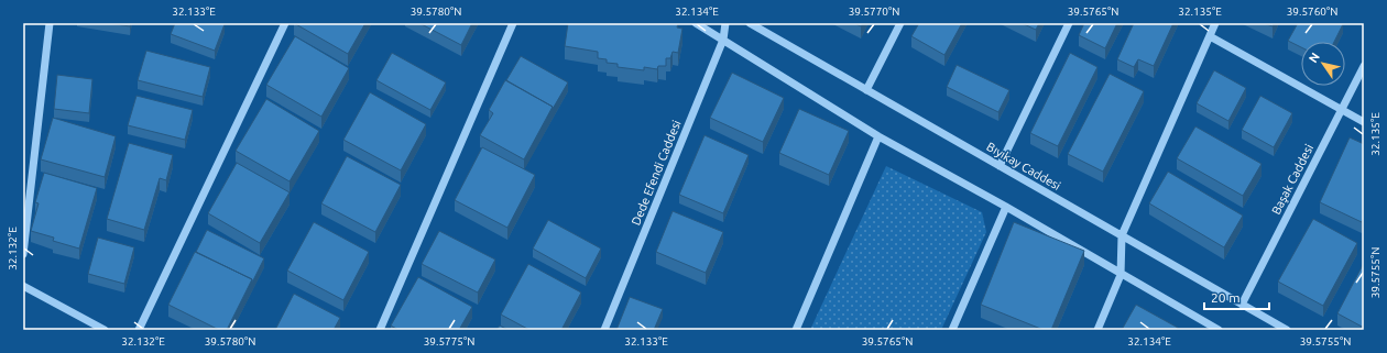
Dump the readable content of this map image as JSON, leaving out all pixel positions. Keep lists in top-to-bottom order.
{
  "streets": {
    "street": ["Bıyıkay Caddesi", "Dede Efendi Caddesi", "Başak Caddesi"]
  },
  "crossings": [
    ["Bıyıkay Caddesi", "Başak Caddesi"]
  ],
  "scale_bar": "20 m",
  "north": "top left",
  "coordinates": [
    "32.133°E",
    "39.5780°N",
    "32.134°E",
    "39.5770°N",
    "39.5765°N",
    "32.135°E",
    "39.5760°N",
    "32.132°E",
    "39.5755°N",
    "39.5775°N"
  ]
}
